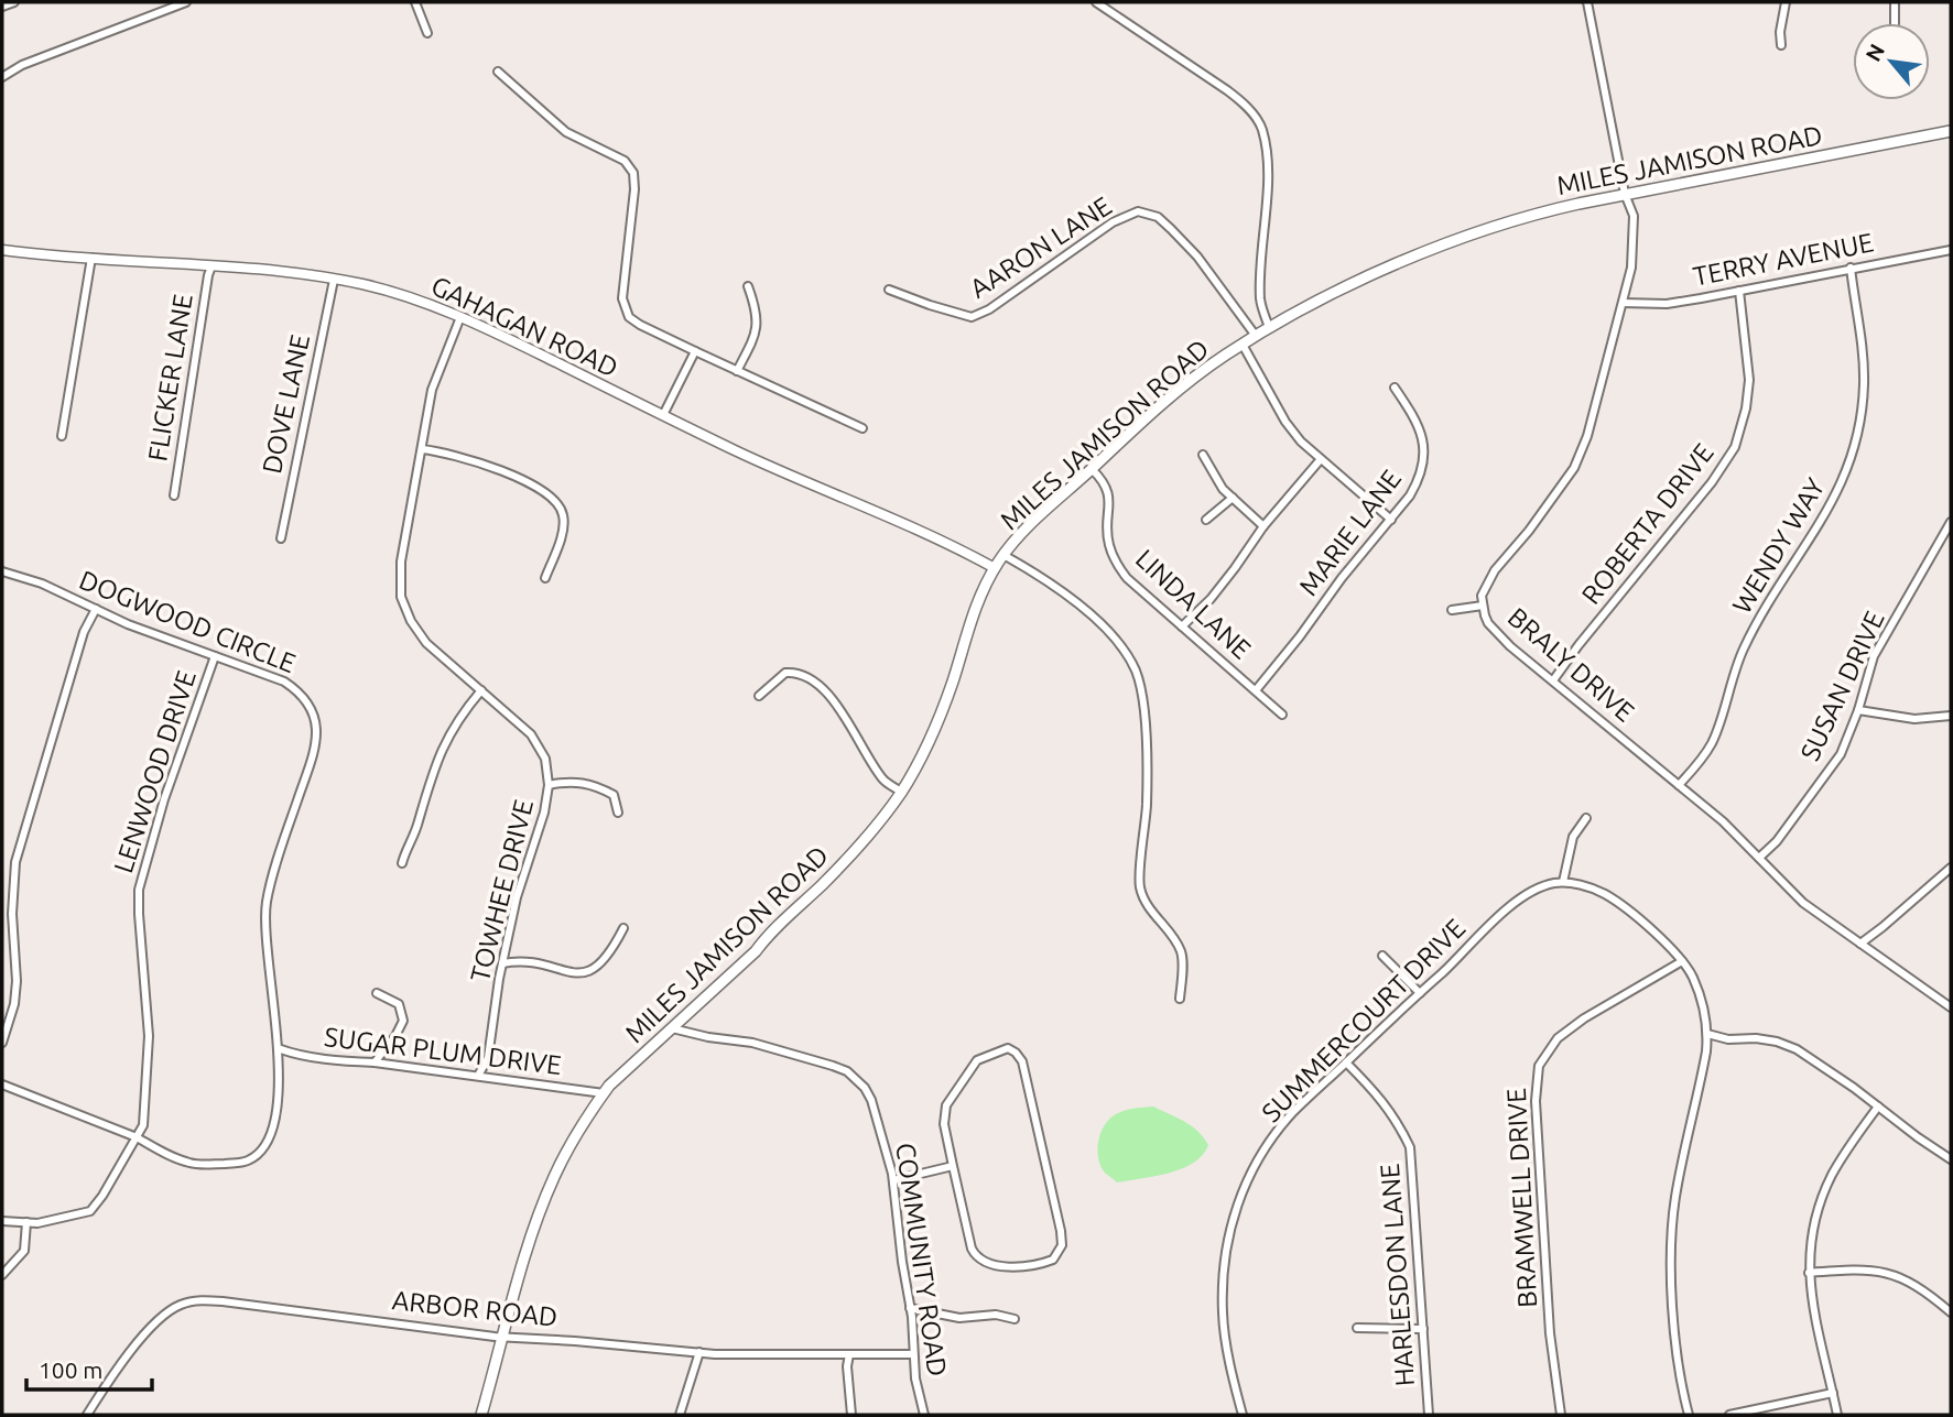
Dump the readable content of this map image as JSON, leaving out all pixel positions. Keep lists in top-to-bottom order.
{
  "streets": {
    "main road": ["MILES JAMISON ROAD"],
    "street": [
      "AARON LANE",
      "TERRY AVENUE",
      "GAHAGAN ROAD",
      "FLICKER LANE",
      "DOVE LANE",
      "ROBERTA DRIVE",
      "MARIE LANE",
      "WENDY WAY",
      "LINDA LANE",
      "DOGWOOD CIRCLE",
      "BRALY DRIVE",
      "SUSAN DRIVE",
      "LENWOOD DRIVE",
      "TOWHEE DRIVE",
      "SUMMERCOURT DRIVE",
      "SUGAR PLUM DRIVE",
      "BRAMWELL DRIVE",
      "COMMUNITY ROAD",
      "HARLESDON LANE",
      "ARBOR ROAD"
    ]
  },
  "crossings": [
    ["MILES JAMISON ROAD", "AARON LANE"],
    ["MILES JAMISON ROAD", "GAHAGAN ROAD"],
    ["MILES JAMISON ROAD", "LINDA LANE"],
    ["MILES JAMISON ROAD", "BRALY DRIVE"],
    ["MILES JAMISON ROAD", "SUGAR PLUM DRIVE"],
    ["MILES JAMISON ROAD", "COMMUNITY ROAD"],
    ["MILES JAMISON ROAD", "ARBOR ROAD"],
    ["TERRY AVENUE", "ROBERTA DRIVE"],
    ["TERRY AVENUE", "WENDY WAY"],
    ["TERRY AVENUE", "BRALY DRIVE"],
    ["GAHAGAN ROAD", "FLICKER LANE"],
    ["GAHAGAN ROAD", "DOVE LANE"],
    ["GAHAGAN ROAD", "TOWHEE DRIVE"],
    ["ROBERTA DRIVE", "BRALY DRIVE"],
    ["MARIE LANE", "LINDA LANE"],
    ["WENDY WAY", "BRALY DRIVE"],
    ["DOGWOOD CIRCLE", "LENWOOD DRIVE"],
    ["DOGWOOD CIRCLE", "SUGAR PLUM DRIVE"],
    ["BRALY DRIVE", "SUSAN DRIVE"],
    ["TOWHEE DRIVE", "SUGAR PLUM DRIVE"],
    ["SUMMERCOURT DRIVE", "HARLESDON LANE"],
    ["COMMUNITY ROAD", "ARBOR ROAD"]
  ],
  "scale_bar": "100 m",
  "north": "top left"
}
